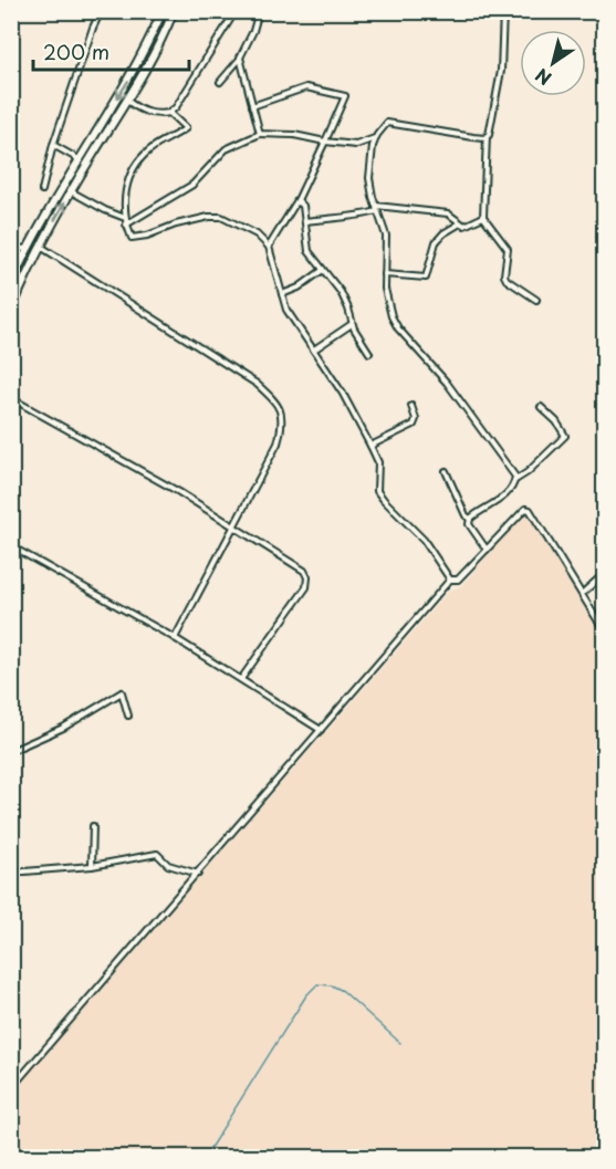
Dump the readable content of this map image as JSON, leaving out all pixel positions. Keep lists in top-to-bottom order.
{
  "scale_bar": "200 m",
  "north": "bottom left"
}
